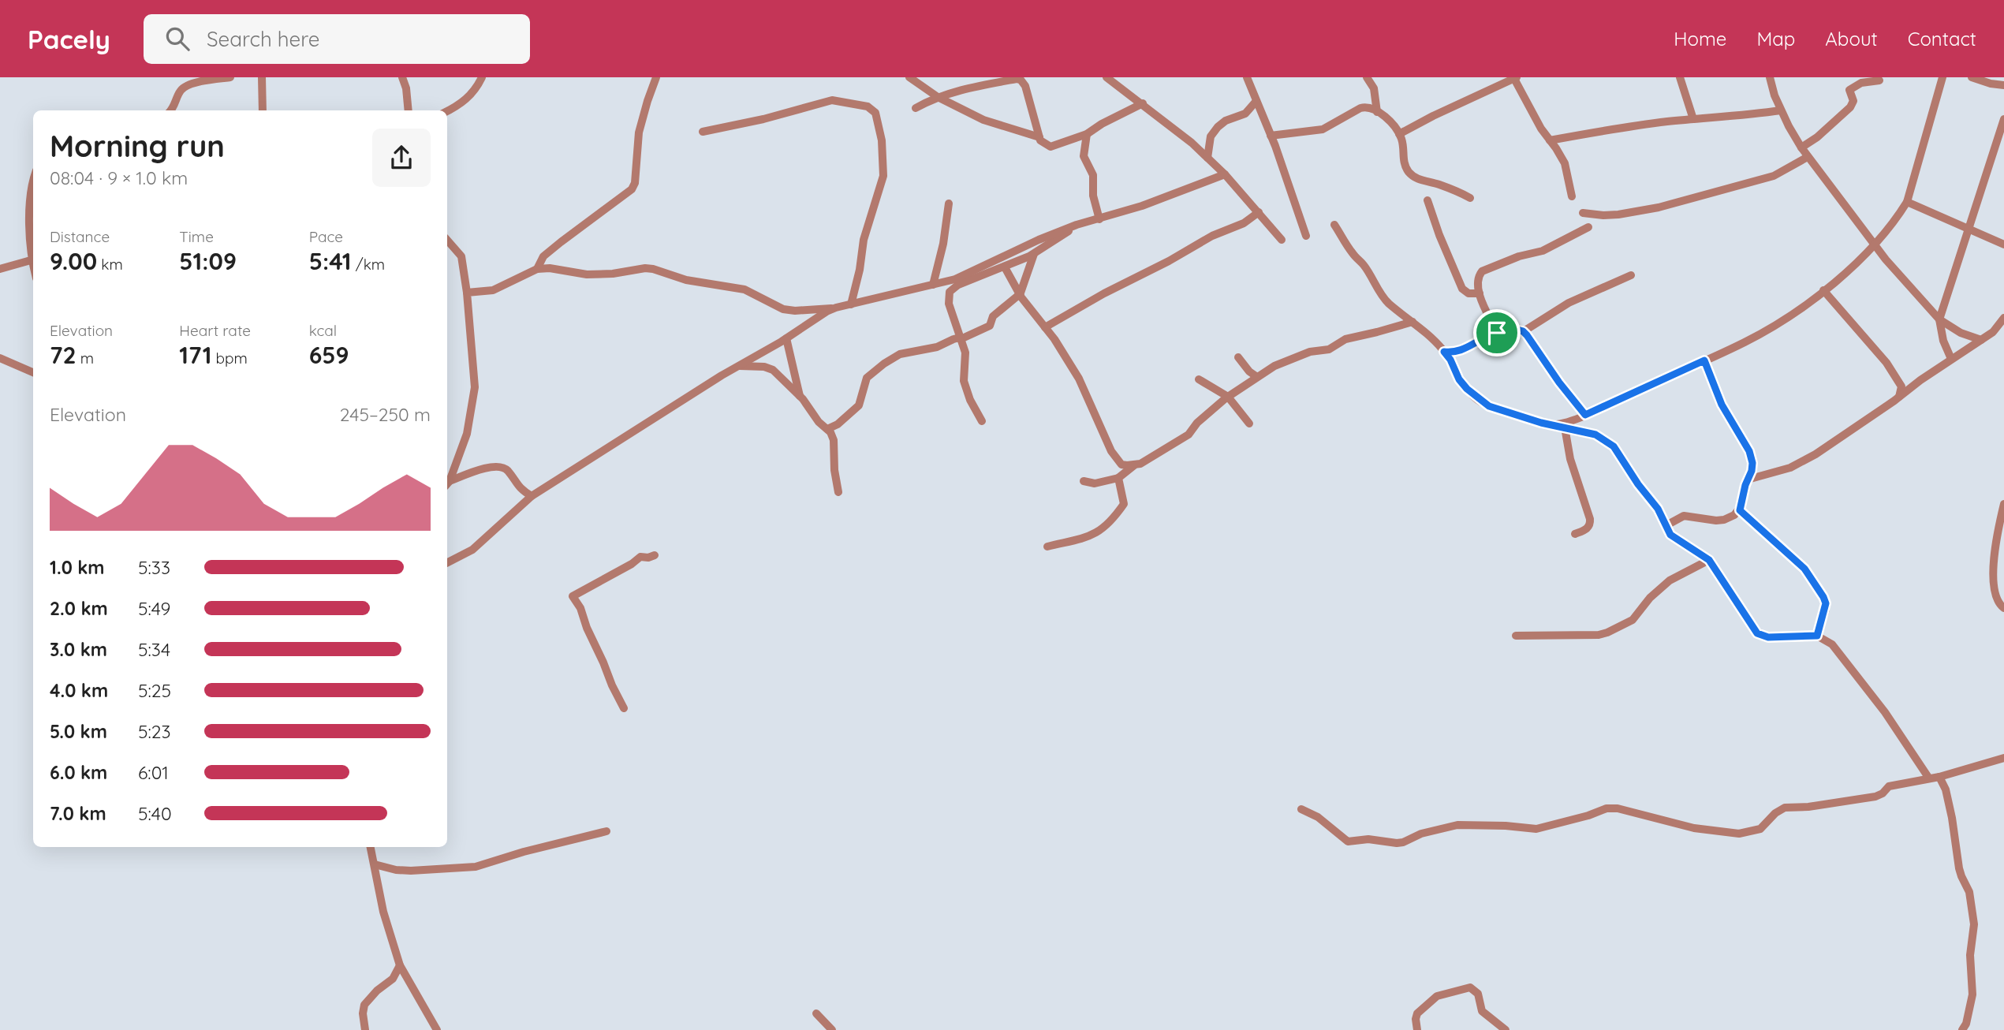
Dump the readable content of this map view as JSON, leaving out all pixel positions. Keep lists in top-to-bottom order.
{
  "page": {
    "header": "Pacely",
    "search": "Search here",
    "nav": [
      "Home",
      "Map",
      "About",
      "Contact"
    ],
    "heading": ["Morning run", "08:04 · 9 × 1.0 km"],
    "stats": [
      ["Distance", "9.00 km"],
      ["Time", "51:09"],
      ["Pace", "5:41 /km"],
      ["Elevation", "72 m"],
      ["Heart rate", "171 bpm"],
      ["kcal", "659"]
    ],
    "chart": ["Elevation", "245–250 m"],
    "list": [
      {
        "name": "1.0 km",
        "note": "5:33"
      },
      {
        "name": "2.0 km",
        "note": "5:49"
      },
      {
        "name": "3.0 km",
        "note": "5:34"
      },
      {
        "name": "4.0 km",
        "note": "5:25"
      },
      {
        "name": "5.0 km",
        "note": "5:23"
      },
      {
        "name": "6.0 km",
        "note": "6:01"
      },
      {
        "name": "7.0 km",
        "note": "5:40"
      }
    ]
  }
}
